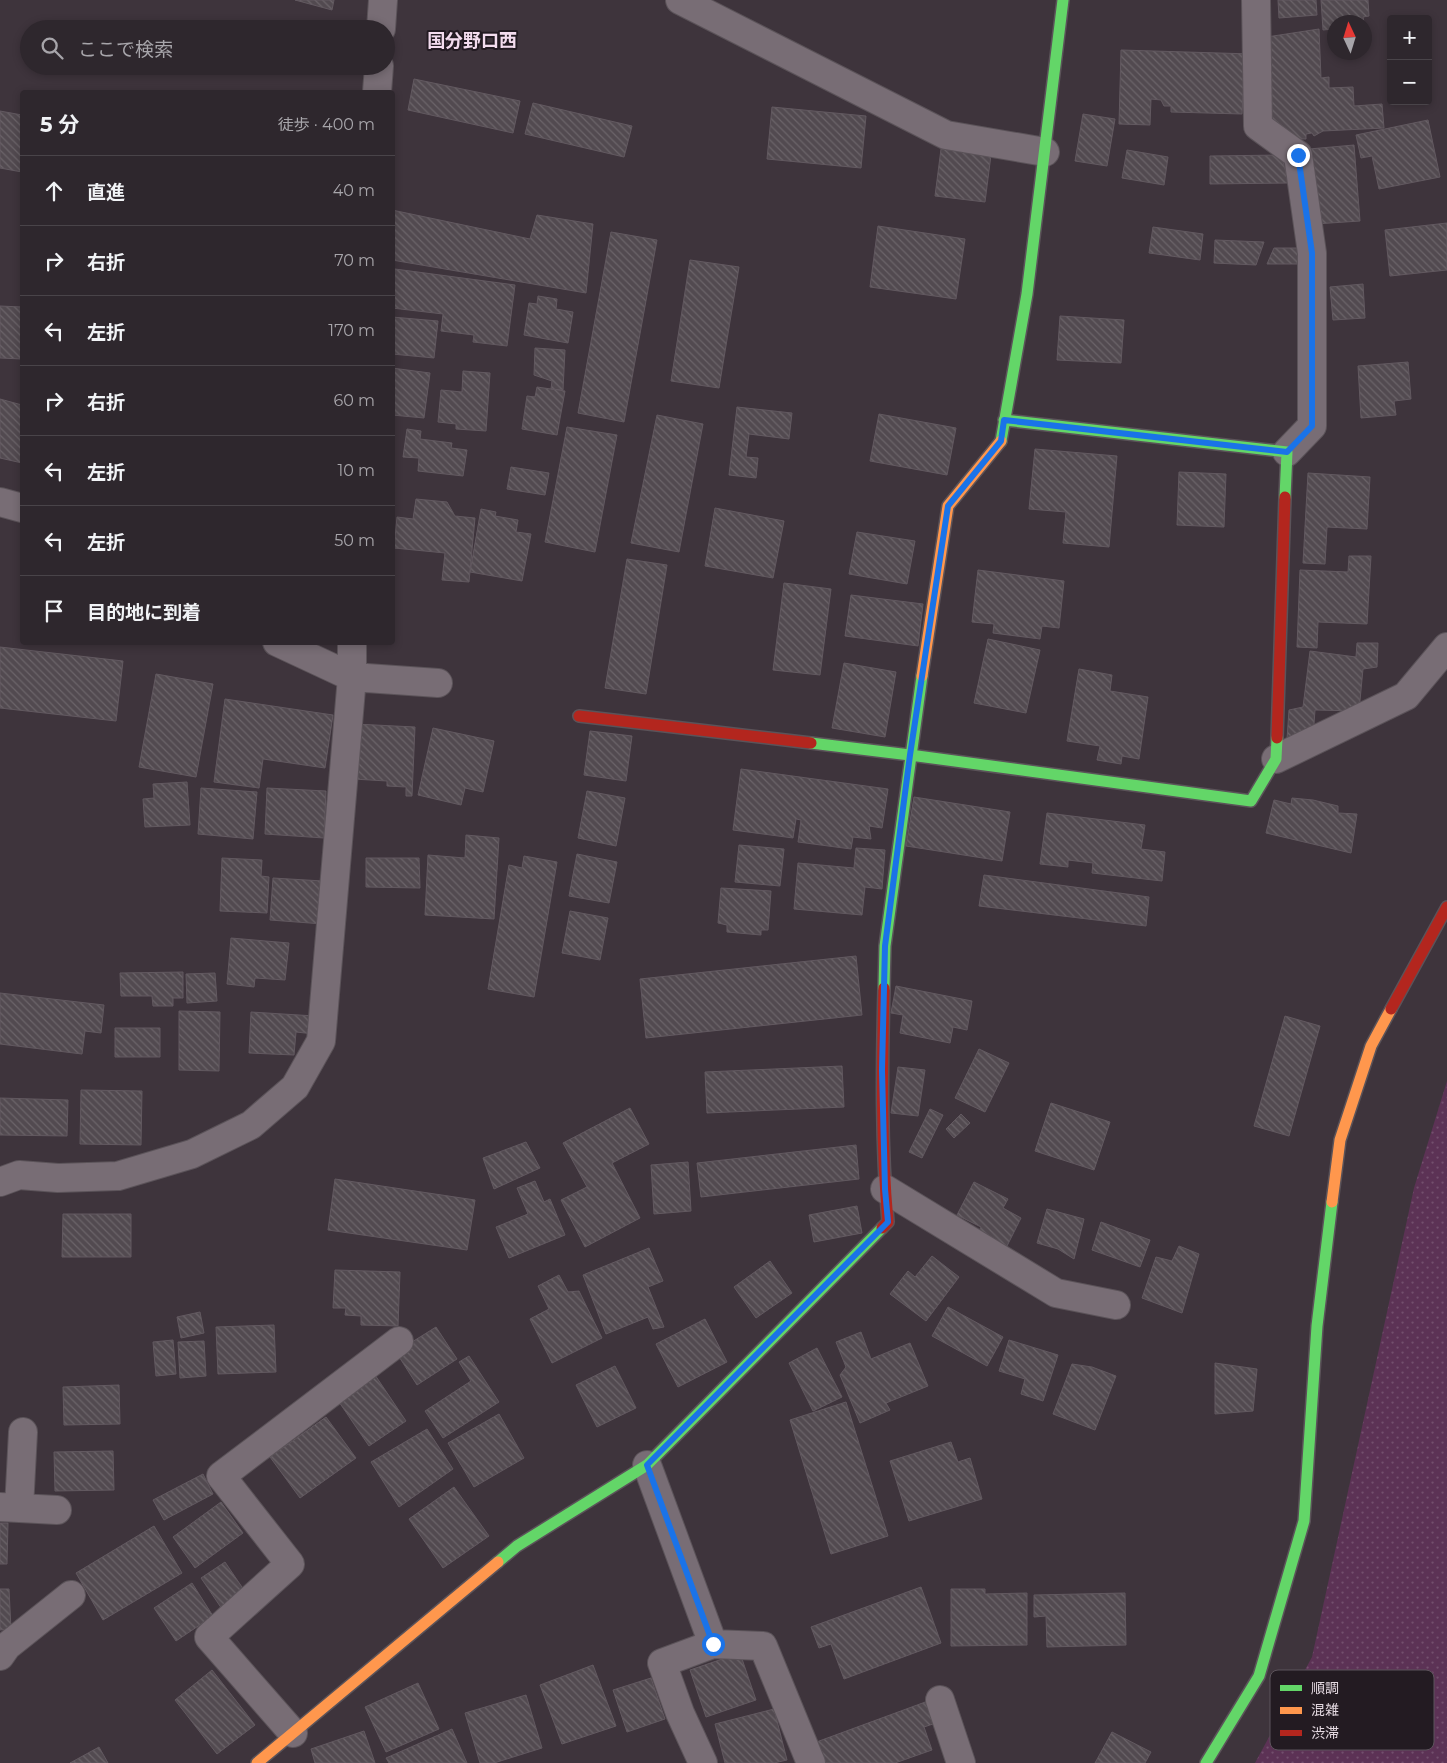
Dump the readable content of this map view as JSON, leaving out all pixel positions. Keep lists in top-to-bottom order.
{
  "districts": ["国分野口西"],
  "legend": ["順調", "混雑", "渋滞"],
  "north": "top",
  "page": {
    "map_buttons": ["+", "−"],
    "search": "ここで検索",
    "heading": ["5 分", "徒歩 · 400 m"],
    "list": [
      ["直進", "40 m"],
      ["右折", "70 m"],
      ["左折", "170 m"],
      ["右折", "60 m"],
      ["左折", "10 m"],
      ["左折", "50 m"],
      "目的地に到着"
    ]
  }
}
